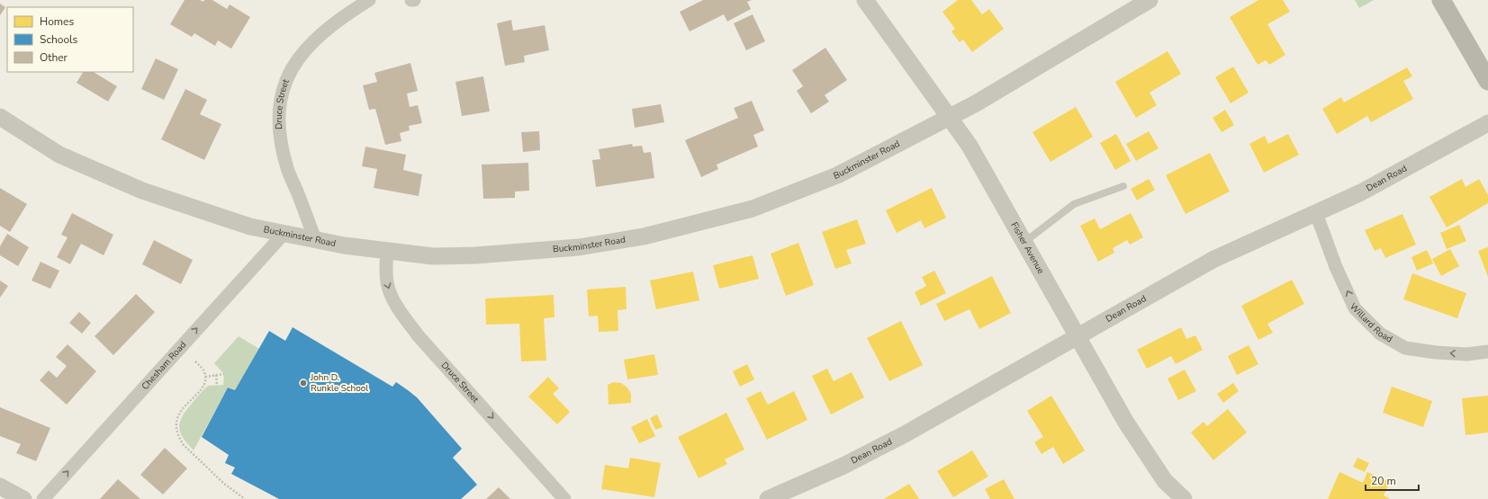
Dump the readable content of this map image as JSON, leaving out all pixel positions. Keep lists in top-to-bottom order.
{
  "streets": {
    "street": [
      "Druce Street",
      "Buckminster Road",
      "Dean Road",
      "Fisher Avenue",
      "Willard Road",
      "Chesham Road"
    ]
  },
  "crossings": [
    ["Druce Street", "Buckminster Road"],
    ["Buckminster Road", "Fisher Avenue"],
    ["Buckminster Road", "Chesham Road"],
    ["Dean Road", "Fisher Avenue"],
    ["Dean Road", "Willard Road"]
  ],
  "one_way": ["Druce Street", "Willard Road", "Chesham Road"],
  "places": ["John D. Runkle School"],
  "legend": ["Homes", "Schools", "Other"],
  "scale_bar": "20 m"
}
